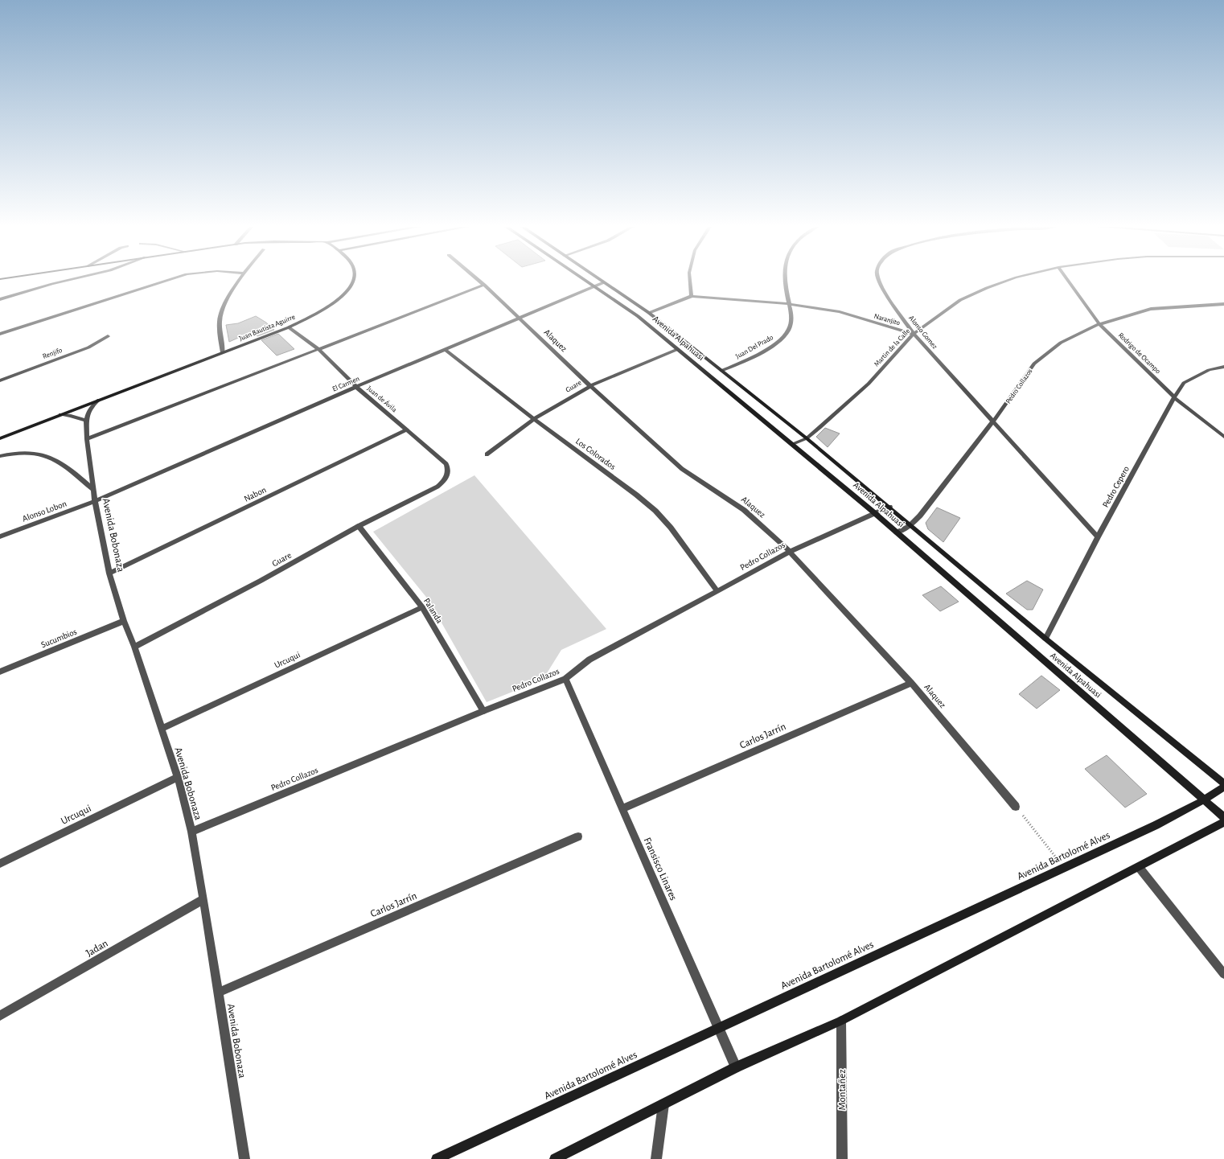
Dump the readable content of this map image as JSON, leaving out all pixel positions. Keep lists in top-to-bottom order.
{
  "streets": {
    "main road": ["Juan Bautista Aguirre", "Avenida Alpahuasi", "Avenida Bartolomé Alves"],
    "street": [
      "Naranjito",
      "Alonso Gomez",
      "Alaquez",
      "Juan Del Prado",
      "Martin de la Calle",
      "Renjifo",
      "Rodrigo de Ocampo",
      "El Carmen",
      "Guare",
      "Pedro Collazos",
      "Juan de Ávila",
      "Los Colorados",
      "Pedro Cepero",
      "Nabon",
      "Alonso Lobon",
      "Avenida Bobonaza",
      "Palanda",
      "Sucumbios",
      "Urcuqui",
      "Carlos Jarrín",
      "Fransisco Linares",
      "Jadan",
      "Montañez"
    ]
  },
  "crossings": [
    ["Naranjito", "Alonso Gomez"],
    ["Naranjito", "Avenida Alpahuasi"],
    ["Naranjito", "Juan Del Prado"],
    ["Naranjito", "Martin de la Calle"],
    ["Juan Bautista Aguirre", "Juan de Ávila"],
    ["Juan Bautista Aguirre", "Avenida Bobonaza"],
    ["Alonso Gomez", "Martin de la Calle"],
    ["Alonso Gomez", "Pedro Collazos"],
    ["Alonso Gomez", "Pedro Cepero"],
    ["Avenida Alpahuasi", "Juan Del Prado"],
    ["Avenida Alpahuasi", "Martin de la Calle"],
    ["Avenida Alpahuasi", "El Carmen"],
    ["Avenida Alpahuasi", "Guare"],
    ["Avenida Alpahuasi", "Pedro Collazos"],
    ["Avenida Alpahuasi", "Pedro Cepero"],
    ["Avenida Alpahuasi", "Avenida Bartolomé Alves"],
    ["Alaquez", "El Carmen"],
    ["Alaquez", "Guare"],
    ["Alaquez", "Pedro Collazos"],
    ["Alaquez", "Carlos Jarrín"],
    ["Rodrigo de Ocampo", "Pedro Collazos"],
    ["Rodrigo de Ocampo", "Pedro Cepero"],
    ["El Carmen", "Juan de Ávila"],
    ["El Carmen", "Los Colorados"],
    ["El Carmen", "Alonso Lobon"],
    ["El Carmen", "Avenida Bobonaza"],
    ["Guare", "Juan de Ávila"],
    ["Guare", "Los Colorados"],
    ["Guare", "Avenida Bobonaza"],
    ["Guare", "Palanda"],
    ["Pedro Collazos", "Los Colorados"],
    ["Pedro Collazos", "Avenida Bobonaza"],
    ["Pedro Collazos", "Palanda"],
    ["Pedro Collazos", "Fransisco Linares"],
    ["Juan de Ávila", "Nabon"],
    ["Nabon", "Avenida Bobonaza"],
    ["Alonso Lobon", "Avenida Bobonaza"],
    ["Avenida Bobonaza", "Sucumbios"],
    ["Avenida Bobonaza", "Urcuqui"],
    ["Avenida Bobonaza", "Carlos Jarrín"],
    ["Avenida Bobonaza", "Jadan"],
    ["Palanda", "Urcuqui"],
    ["Carlos Jarrín", "Fransisco Linares"],
    ["Avenida Bartolomé Alves", "Fransisco Linares"]
  ]
}
